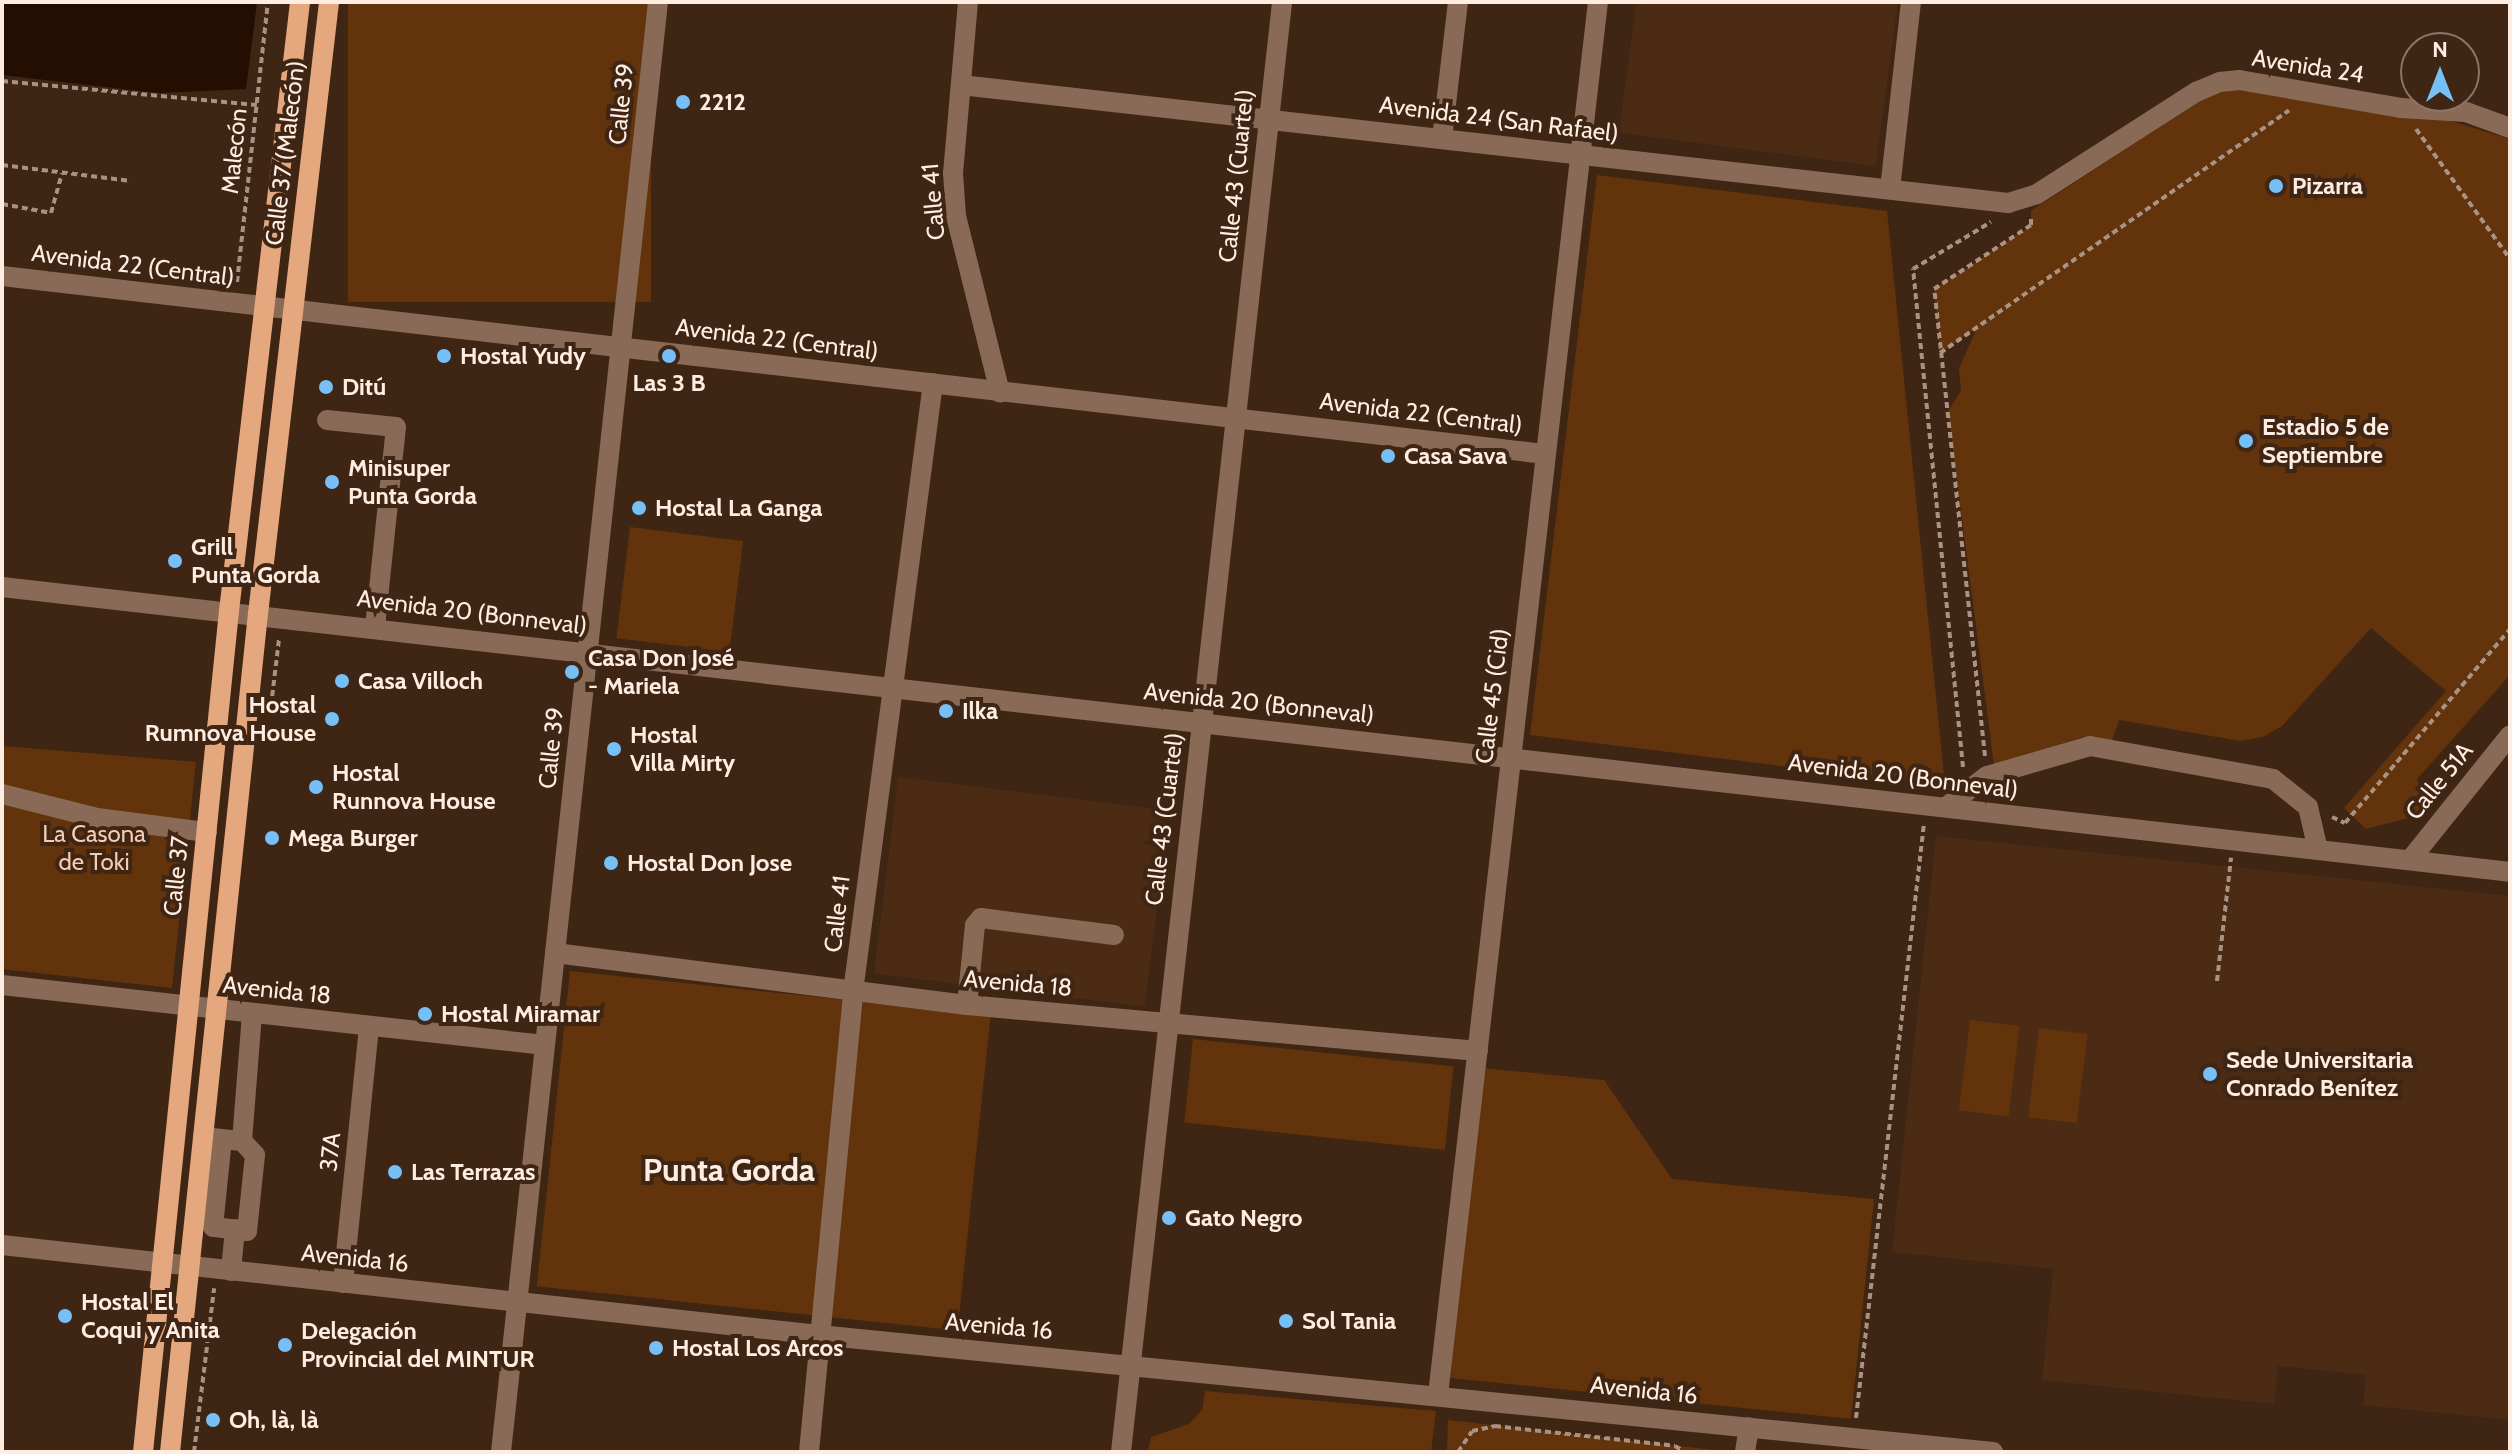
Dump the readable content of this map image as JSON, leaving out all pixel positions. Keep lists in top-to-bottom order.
{
  "streets": {
    "main road": ["Calle 37 (Malecón)", "Calle 37"],
    "street": [
      "Avenida 24",
      "Calle 39",
      "Avenida 24 (San Rafael)",
      "Calle 43 (Cuartel)",
      "Calle 41",
      "Avenida 22 (Central)",
      "Avenida 20 (Bonneval)",
      "Calle 45 (Cid)",
      "Calle 51A",
      "Avenida 18",
      "37A",
      "Avenida 16"
    ],
    "path": ["Malecón"]
  },
  "crossings": [
    ["Avenida 24", "Avenida 24 (San Rafael)"],
    ["Calle 39", "Avenida 22 (Central)"],
    ["Calle 39", "Avenida 20 (Bonneval)"],
    ["Calle 39", "Avenida 18"],
    ["Calle 39", "Avenida 16"],
    ["Avenida 24 (San Rafael)", "Calle 43 (Cuartel)"],
    ["Avenida 24 (San Rafael)", "Calle 41"],
    ["Avenida 24 (San Rafael)", "Calle 45 (Cid)"],
    ["Malecón", "Avenida 22 (Central)"],
    ["Calle 37 (Malecón)", "Avenida 22 (Central)"],
    ["Calle 37 (Malecón)", "Calle 37"],
    ["Calle 43 (Cuartel)", "Avenida 22 (Central)"],
    ["Calle 43 (Cuartel)", "Avenida 20 (Bonneval)"],
    ["Calle 43 (Cuartel)", "Avenida 18"],
    ["Calle 43 (Cuartel)", "Avenida 16"],
    ["Calle 41", "Avenida 22 (Central)"],
    ["Calle 41", "Avenida 20 (Bonneval)"],
    ["Calle 41", "Avenida 18"],
    ["Calle 41", "Avenida 16"],
    ["Avenida 22 (Central)", "Calle 45 (Cid)"],
    ["Avenida 22 (Central)", "Calle 37"],
    ["Avenida 20 (Bonneval)", "Calle 45 (Cid)"],
    ["Avenida 20 (Bonneval)", "Calle 51A"],
    ["Avenida 20 (Bonneval)", "Calle 37"],
    ["Calle 45 (Cid)", "Avenida 18"],
    ["Calle 45 (Cid)", "Avenida 16"],
    ["Calle 37", "Avenida 18"],
    ["Calle 37", "Avenida 16"],
    ["Avenida 18", "37A"],
    ["37A", "Avenida 16"]
  ],
  "districts": ["Punta Gorda"],
  "parks": ["La Casona de Toki"],
  "places": [
    "2212",
    "Pizarra",
    "Hostal Yudy",
    "Las 3 B",
    "Ditú",
    "Estadio 5 de Septiembre",
    "Casa Sava",
    "Minisuper Punta Gorda",
    "Hostal La Ganga",
    "Grill Punta Gorda",
    "Casa Don José - Mariela",
    "Casa Villoch",
    "Ilka",
    "Hostal Rumnova House",
    "Hostal Villa Mirty",
    "Hostal Runnova House",
    "Mega Burger",
    "Hostal Don Jose",
    "Hostal Miramar",
    "Sede Universitaria Conrado Benítez",
    "Las Terrazas",
    "Gato Negro",
    "Hostal El Coqui y Anita",
    "Sol Tania",
    "Delegación Provincial del MINTUR",
    "Hostal Los Arcos",
    "Oh, là, là"
  ],
  "north": "top"
}
